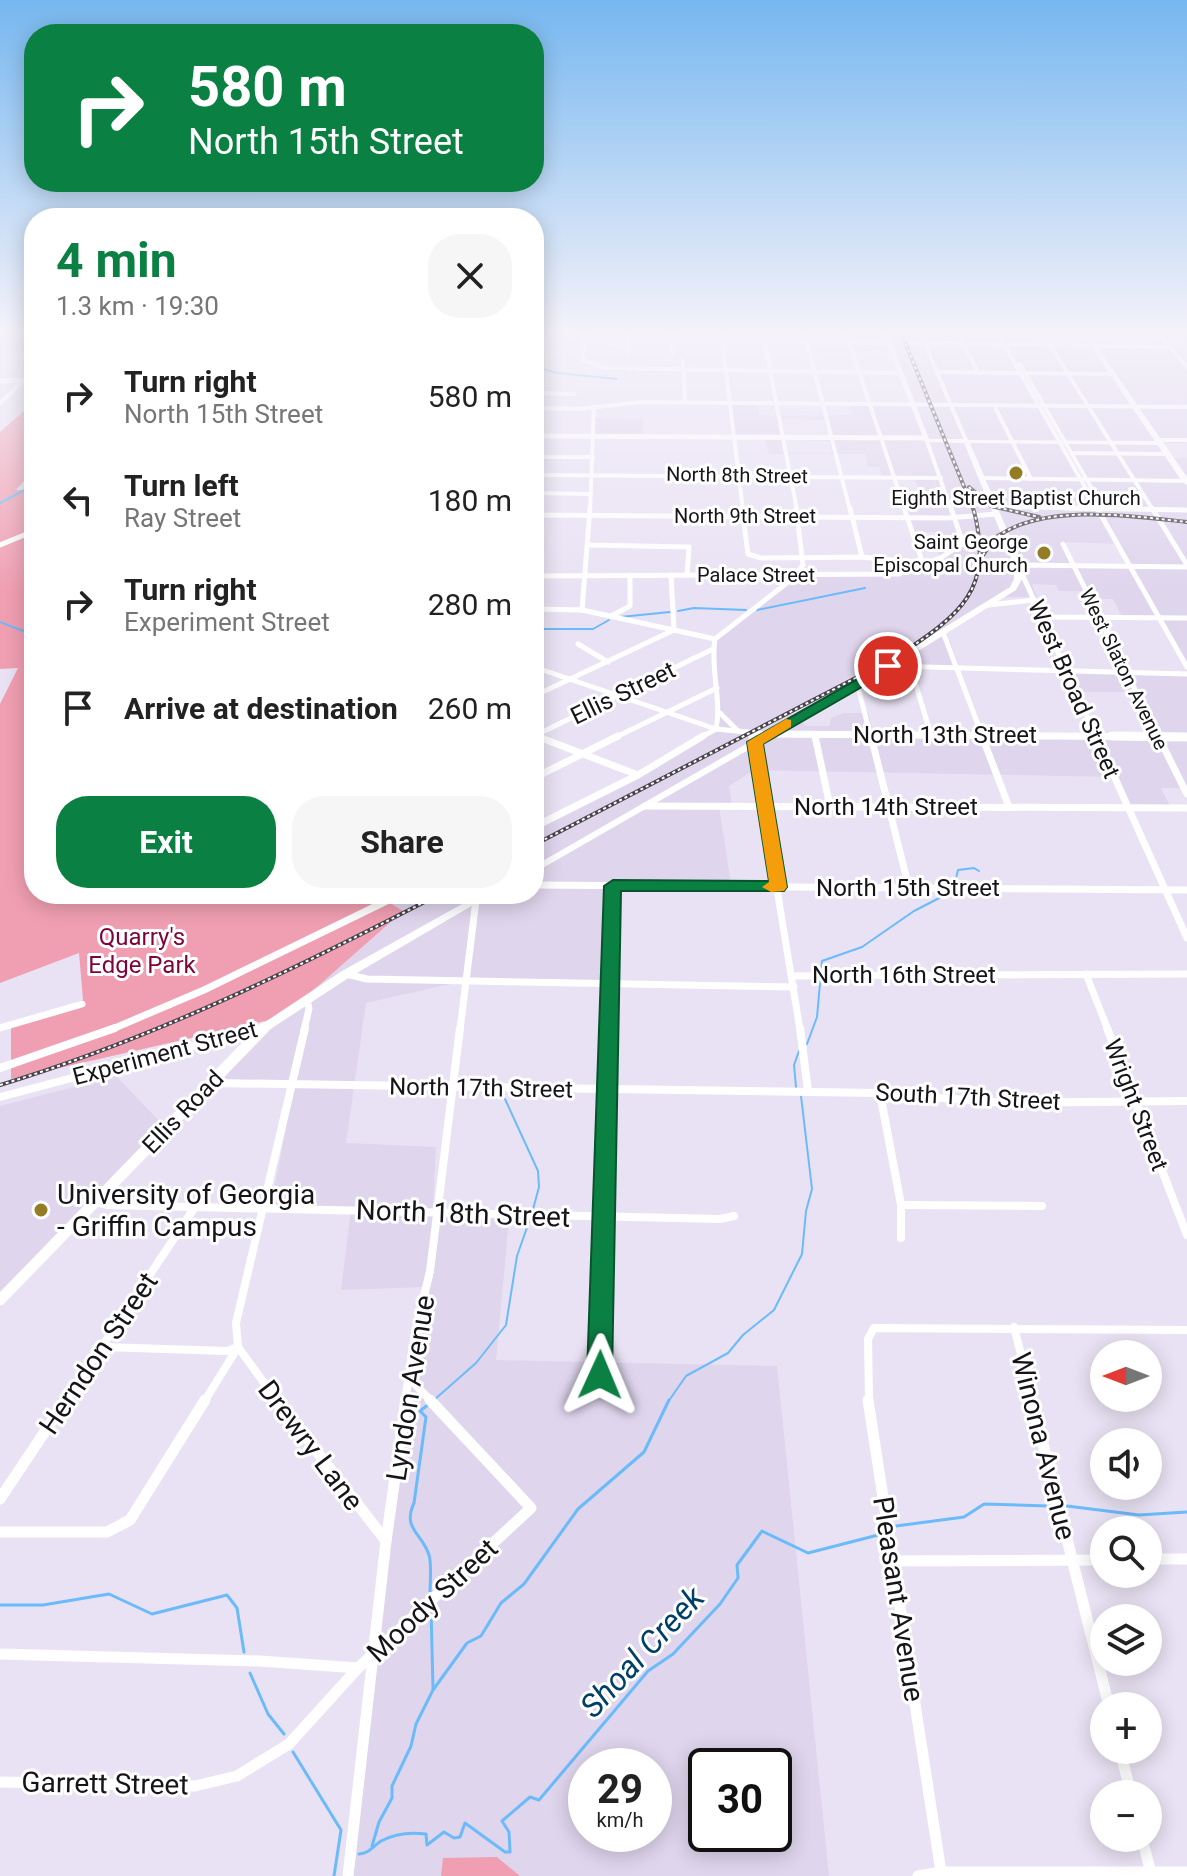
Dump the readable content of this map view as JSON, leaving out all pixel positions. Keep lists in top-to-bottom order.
{
  "streets": {
    "main road": ["West Broad Street", "Experiment Street"],
    "street": [
      "North 8th Street",
      "North 9th Street",
      "Palace Street",
      "West Slaton Avenue",
      "Ellis Street",
      "North 13th Street",
      "North 14th Street",
      "North 15th Street",
      "North 16th Street",
      "North 17th Street",
      "South 17th Street",
      "Wright Street",
      "Ellis Road",
      "North 18th Street",
      "Herndon Street",
      "Lyndon Avenue",
      "Drewry Lane",
      "Winona Avenue",
      "Pleasant Avenue",
      "Moody Street",
      "Garrett Street"
    ]
  },
  "crossings": [
    ["North 9th Street", "Palace Street"],
    ["North 9th Street", "West Broad Street"],
    ["West Slaton Avenue", "North 13th Street"],
    ["West Broad Street", "North 13th Street"],
    ["West Broad Street", "North 14th Street"],
    ["West Broad Street", "North 15th Street"],
    ["North 16th Street", "Experiment Street"],
    ["North 16th Street", "Wright Street"],
    ["North 16th Street", "Lyndon Avenue"],
    ["Experiment Street", "Ellis Road"],
    ["North 17th Street", "South 17th Street"],
    ["North 17th Street", "Ellis Road"],
    ["North 17th Street", "Lyndon Avenue"],
    ["South 17th Street", "Wright Street"],
    ["Ellis Road", "North 18th Street"],
    ["North 18th Street", "Herndon Street"],
    ["North 18th Street", "Lyndon Avenue"],
    ["Lyndon Avenue", "Drewry Lane"],
    ["Lyndon Avenue", "Moody Street"],
    ["Winona Avenue", "Pleasant Avenue"],
    ["Moody Street", "Garrett Street"]
  ],
  "water": ["Shoal Creek"],
  "parks": ["Quarry's Edge Park"],
  "places": ["Eighth Street Baptist Church", "Saint George Episcopal Church", "University of Georgia - Griffin Campus"],
  "north": "left",
  "page": {
    "turn": ["580 m", "North 15th Street"],
    "heading": ["4 min", "1.3 km · 19:30"],
    "list": [
      {
        "name": "Turn right",
        "note": "North 15th Street",
        "value": "580 m"
      },
      {
        "name": "Turn left",
        "note": "Ray Street",
        "value": "180 m"
      },
      {
        "name": "Turn right",
        "note": "Experiment Street",
        "value": "280 m"
      },
      {
        "name": "Arrive at destination",
        "value": "260 m"
      }
    ],
    "buttons": ["Exit", "Share"],
    "map_buttons": ["+", "−"],
    "speed": "29 km/h",
    "limit": "30"
  }
}
